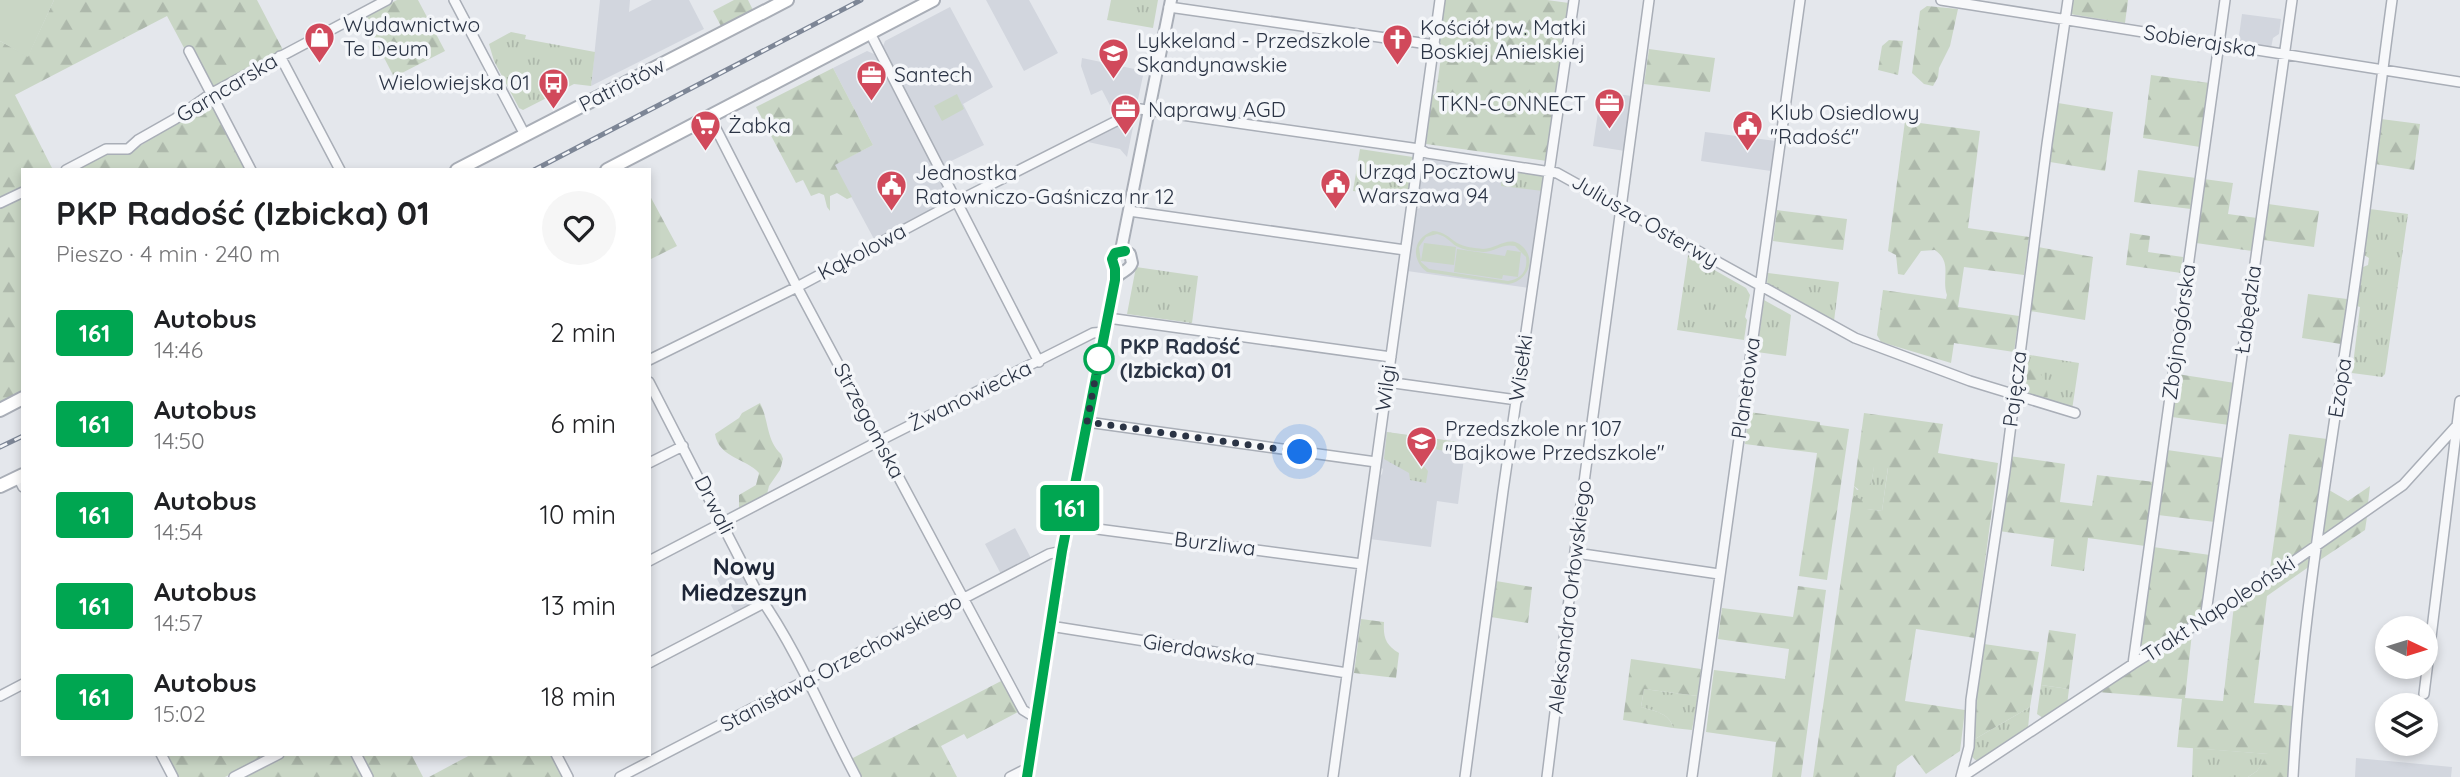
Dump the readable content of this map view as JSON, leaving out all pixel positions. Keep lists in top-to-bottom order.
{
  "streets": {
    "main road": ["Patriotów"],
    "street": [
      "Sobierajska",
      "Garncarska",
      "Juliusza Osterwy",
      "Kąkolowa",
      "Łabędzia",
      "Zbójnogórska",
      "Wisełki",
      "Wilgi",
      "Planetowa",
      "Ezopa",
      "Pajęcza",
      "Żwanowiecka",
      "Strzegomska",
      "Drwali",
      "Burzliwa",
      "Aleksandra Orłowskiego",
      "Trakt Napoleoński",
      "Gierdawska",
      "Stanisława Orzechowskiego"
    ]
  },
  "crossings": [
    ["Sobierajska", "Łabędzia"],
    ["Sobierajska", "Zbójnogórska"],
    ["Sobierajska", "Ezopa"],
    ["Sobierajska", "Pajęcza"],
    ["Juliusza Osterwy", "Kąkolowa"],
    ["Juliusza Osterwy", "Wisełki"],
    ["Juliusza Osterwy", "Wilgi"],
    ["Juliusza Osterwy", "Planetowa"],
    ["Juliusza Osterwy", "Pajęcza"],
    ["Juliusza Osterwy", "Aleksandra Orłowskiego"],
    ["Kąkolowa", "Strzegomska"],
    ["Łabędzia", "Trakt Napoleoński"],
    ["Zbójnogórska", "Trakt Napoleoński"],
    ["Wilgi", "Burzliwa"],
    ["Wilgi", "Gierdawska"],
    ["Ezopa", "Trakt Napoleoński"],
    ["Pajęcza", "Trakt Napoleoński"],
    ["Żwanowiecka", "Strzegomska"],
    ["Żwanowiecka", "Drwali"],
    ["Strzegomska", "Stanisława Orzechowskiego"],
    ["Drwali", "Stanisława Orzechowskiego"]
  ],
  "districts": ["Nowy Miedzeszyn"],
  "places": {
    "shop": ["Wydawnictwo Te Deum"],
    "church": ["Kościół pw. Matki Boskiej Anielskiej"],
    "school or university": ["Lykkeland - Przedszkole Skandynawskie", "Przedszkole nr 107 \"Bajkowe Przedszkole\""],
    "office": ["Santech", "TKN-CONNECT", "Naprawy AGD"],
    "bus stop": ["Wielowiejska 01"],
    "public building": ["Klub Osiedlowy \"Radość\"", "Urząd Pocztowy Warszawa 94", "Jednostka Ratowniczo-Gaśnicza nr 12"],
    "supermarket": ["Żabka"],
    "other": ["PKP Radość (Izbicka) 01"]
  },
  "lines": ["bus line 161"],
  "north": "right",
  "page": {
    "on_map": "161",
    "heading": ["PKP Radość (Izbicka) 01", "Pieszo · 4 min · 240 m"],
    "list": [
      {
        "mark": "161",
        "name": "Autobus",
        "note": "14:46",
        "value": "2 min"
      },
      {
        "mark": "161",
        "name": "Autobus",
        "note": "14:50",
        "value": "6 min"
      },
      {
        "mark": "161",
        "name": "Autobus",
        "note": "14:54",
        "value": "10 min"
      },
      {
        "mark": "161",
        "name": "Autobus",
        "note": "14:57",
        "value": "13 min"
      },
      {
        "mark": "161",
        "name": "Autobus",
        "note": "15:02",
        "value": "18 min"
      }
    ]
  }
}
